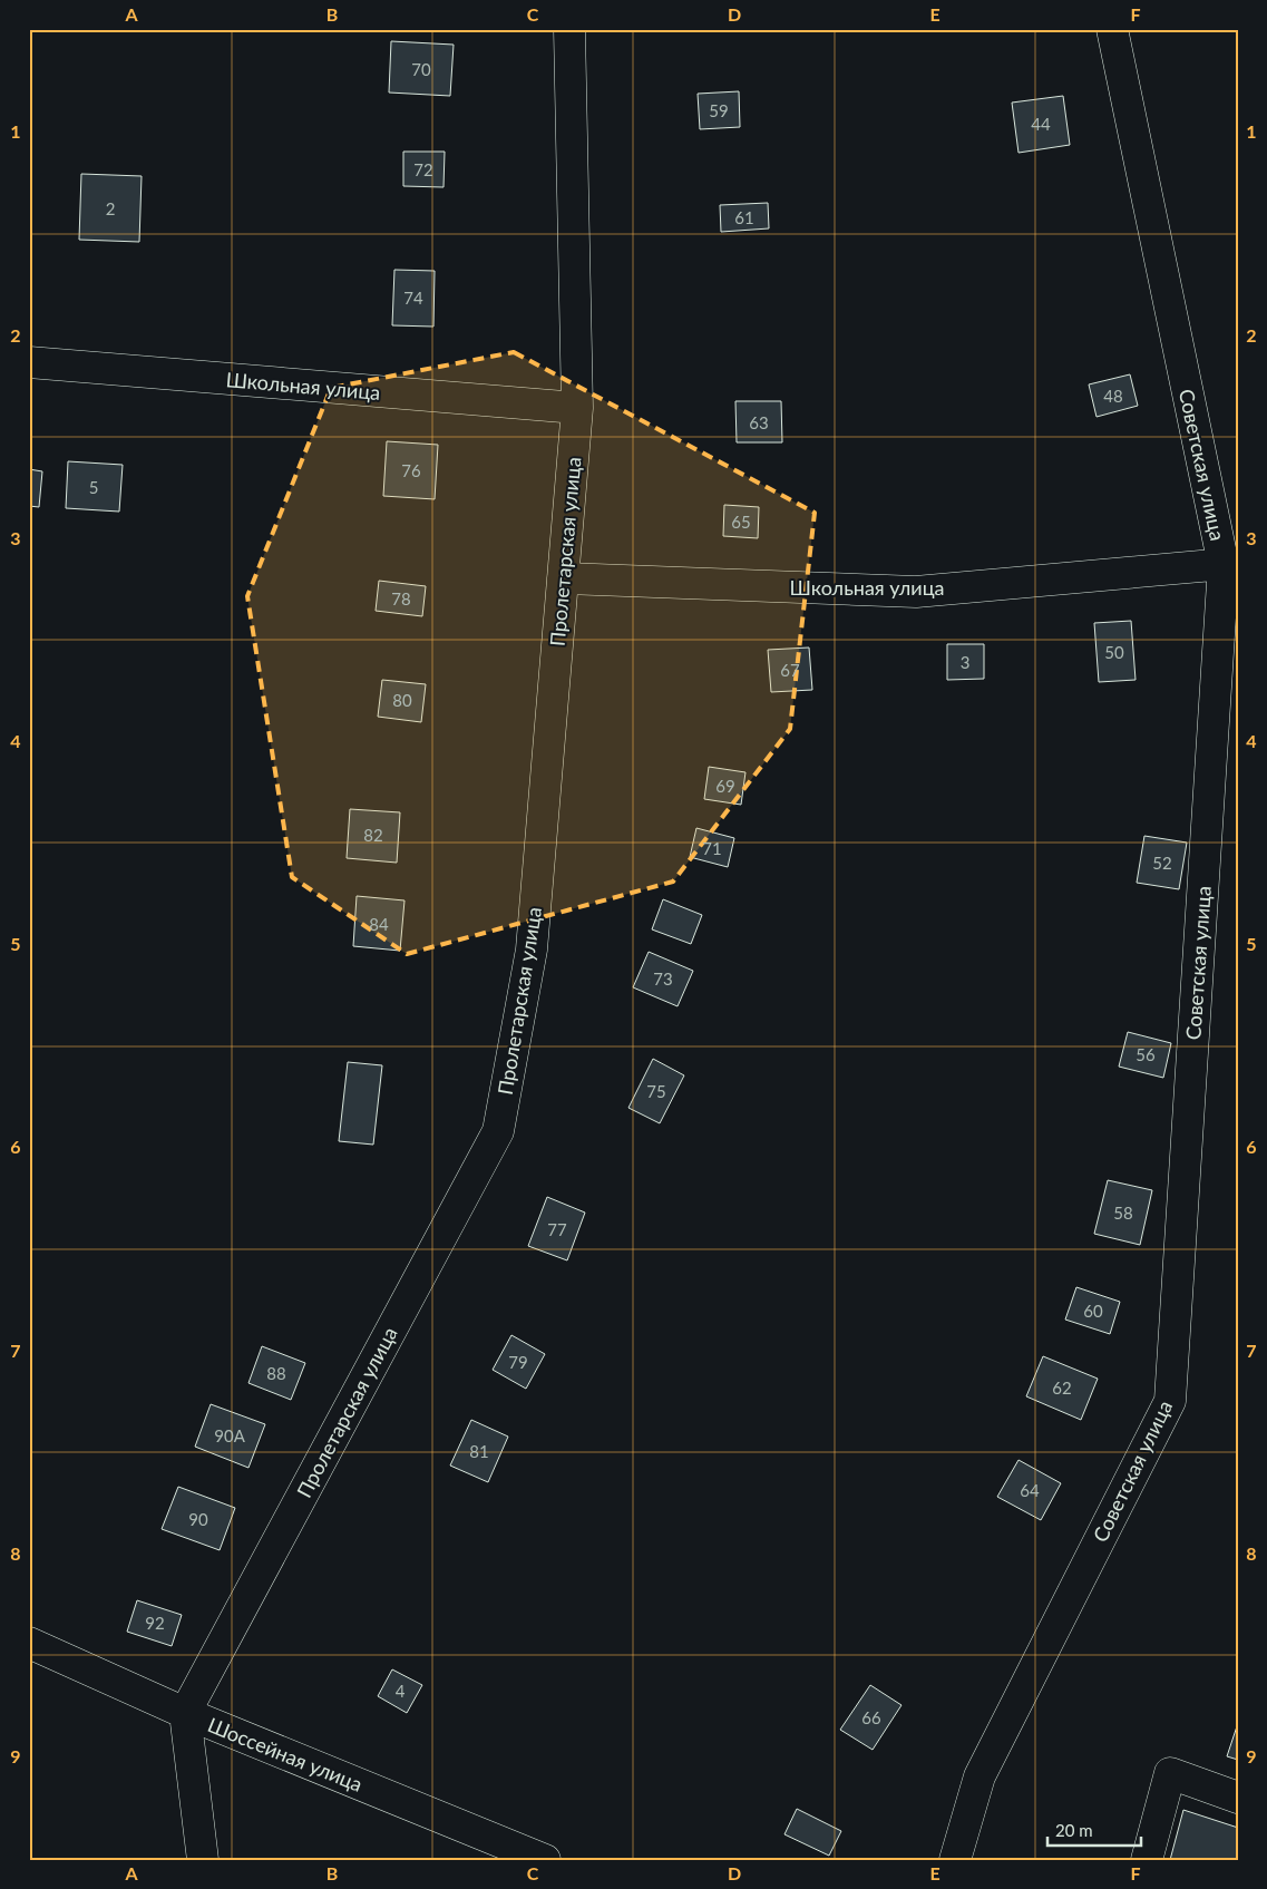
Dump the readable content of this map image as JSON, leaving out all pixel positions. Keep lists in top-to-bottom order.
{
  "streets": {
    "street": [
      "Школьная улица",
      "Советская улица",
      "Пролетарская улица",
      "Шоссейная улица"
    ]
  },
  "crossings": [
    ["Школьная улица", "Советская улица"],
    ["Школьная улица", "Пролетарская улица"],
    ["Пролетарская улица", "Шоссейная улица"]
  ],
  "house_numbers": [
    "70",
    "59",
    "44",
    "72",
    "2",
    "61",
    "74",
    "48",
    "63",
    "76",
    "5",
    "65",
    "78",
    "50",
    "3",
    "67",
    "80",
    "69",
    "82",
    "71",
    "52",
    "84",
    "73",
    "56",
    "75",
    "58",
    "77",
    "60",
    "79",
    "88",
    "62",
    "90А",
    "81",
    "64",
    "90",
    "92",
    "4",
    "66"
  ],
  "scale_bar": "20 m",
  "grid": {
    "columns": [
      "A",
      "B",
      "C",
      "D",
      "E",
      "F"
    ],
    "rows": [
      "1",
      "2",
      "3",
      "4",
      "5",
      "6",
      "7",
      "8",
      "9"
    ]
  }
}
